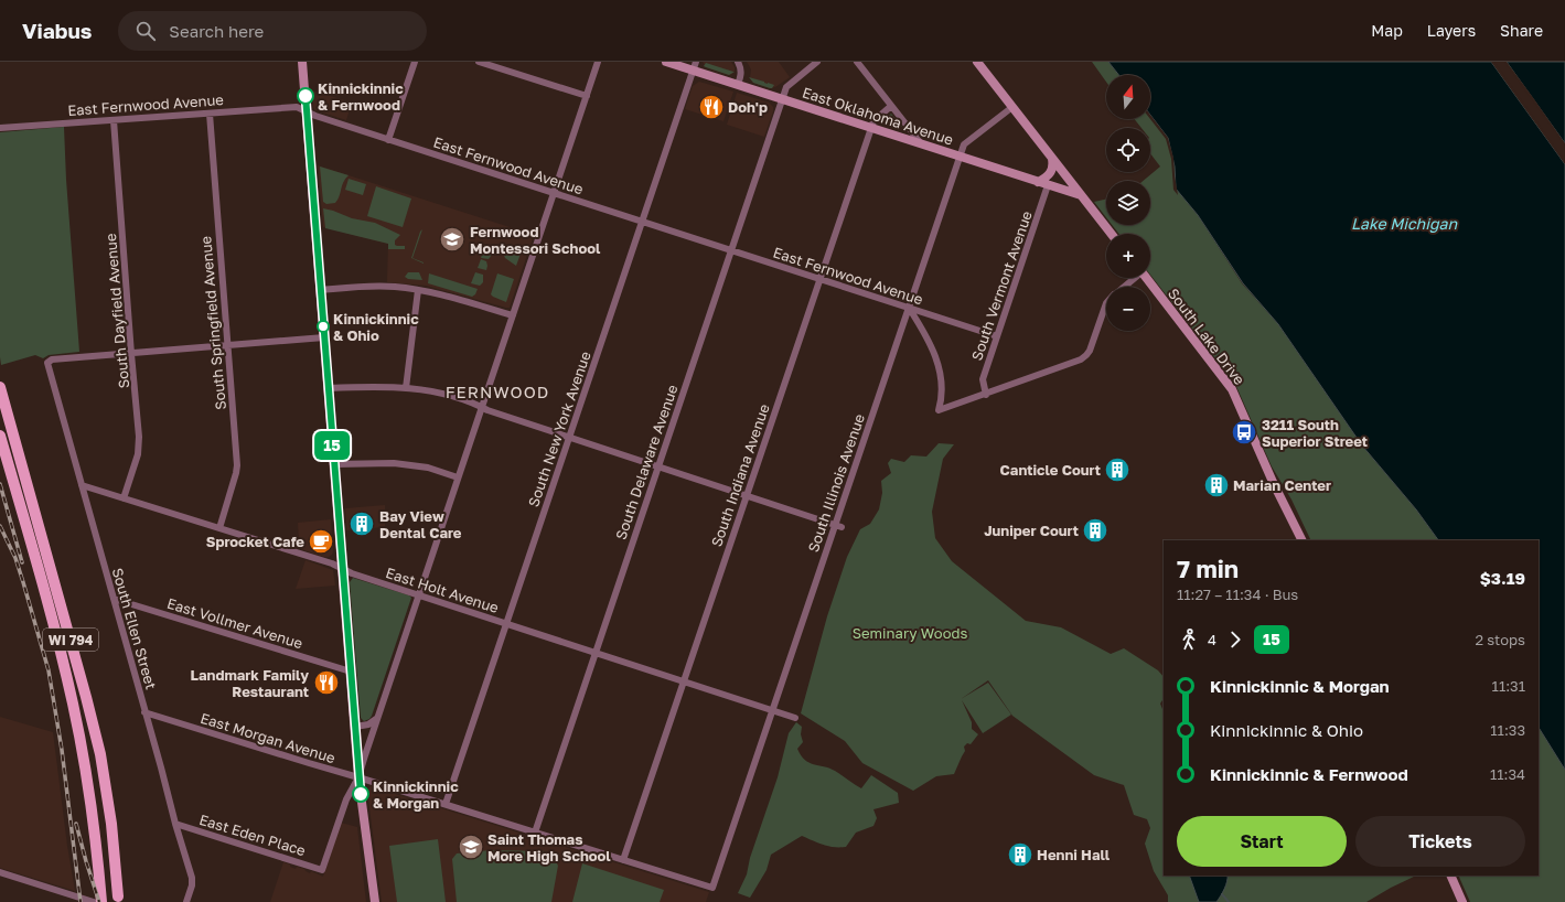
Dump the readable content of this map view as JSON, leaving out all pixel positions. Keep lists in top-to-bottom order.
{
  "streets": {
    "main road": ["WI 794"],
    "street": [
      "East Fernwood Avenue",
      "East Oklahoma Avenue",
      "South Vermont Avenue",
      "South Dayfield Avenue",
      "South Springfield Avenue",
      "South Lake Drive",
      "South New York Avenue",
      "South Delaware Avenue",
      "South Indiana Avenue",
      "South Illinois Avenue",
      "East Holt Avenue",
      "East Vollmer Avenue",
      "South Ellen Street",
      "East Morgan Avenue",
      "East Eden Place"
    ]
  },
  "crossings": [
    ["East Fernwood Avenue", "South Vermont Avenue"],
    ["East Fernwood Avenue", "South Dayfield Avenue"],
    ["East Fernwood Avenue", "South Springfield Avenue"],
    ["East Fernwood Avenue", "South New York Avenue"],
    ["East Fernwood Avenue", "South Delaware Avenue"],
    ["East Fernwood Avenue", "South Indiana Avenue"],
    ["East Fernwood Avenue", "South Illinois Avenue"],
    ["East Oklahoma Avenue", "South Vermont Avenue"],
    ["East Oklahoma Avenue", "South New York Avenue"],
    ["East Oklahoma Avenue", "South Delaware Avenue"],
    ["East Oklahoma Avenue", "South Indiana Avenue"],
    ["East Oklahoma Avenue", "South Illinois Avenue"],
    ["South Dayfield Avenue", "East Holt Avenue"],
    ["South Dayfield Avenue", "South Ellen Street"],
    ["South Springfield Avenue", "East Holt Avenue"],
    ["South New York Avenue", "East Holt Avenue"],
    ["South New York Avenue", "East Morgan Avenue"],
    ["South Delaware Avenue", "East Holt Avenue"],
    ["South Delaware Avenue", "East Morgan Avenue"],
    ["South Indiana Avenue", "East Holt Avenue"],
    ["South Indiana Avenue", "East Morgan Avenue"],
    ["South Illinois Avenue", "East Holt Avenue"],
    ["South Illinois Avenue", "East Morgan Avenue"],
    ["East Holt Avenue", "South Ellen Street"],
    ["East Vollmer Avenue", "South Ellen Street"],
    ["South Ellen Street", "East Morgan Avenue"],
    ["South Ellen Street", "East Eden Place"],
    ["East Morgan Avenue", "East Eden Place"]
  ],
  "districts": ["FERNWOOD"],
  "water": ["Lake Michigan"],
  "parks": ["Seminary Woods"],
  "places": {
    "other": ["Kinnickinnic & Fernwood", "Kinnickinnic & Ohio", "Kinnickinnic & Morgan"],
    "restaurant": ["Doh'p", "Landmark Family Restaurant"],
    "school or university": ["Fernwood Montessori School", "Saint Thomas More High School"],
    "bus stop": ["3211 South Superior Street"],
    "building": [
      "Canticle Court",
      "Marian Center",
      "Bay View Dental Care",
      "Juniper Court",
      "Henni Hall"
    ],
    "cafe": ["Sprocket Cafe"]
  },
  "lines": ["bus line 15"],
  "north": "top",
  "page": {
    "header": "Viabus",
    "search": "Search here",
    "nav": ["Map", "Layers", "Share"],
    "on_map": "15",
    "map_buttons": ["+", "−"],
    "heading": ["7 min", "11:27 – 11:34 · Bus", "$3.19"],
    "legs": ["4", "15", "2 stops"],
    "list": [
      {
        "name": "Kinnickinnic & Morgan",
        "value": "11:31"
      },
      {
        "name": "Kinnickinnic & Ohio",
        "value": "11:33"
      },
      {
        "name": "Kinnickinnic & Fernwood",
        "value": "11:34"
      }
    ],
    "buttons": ["Start", "Tickets"]
  }
}
